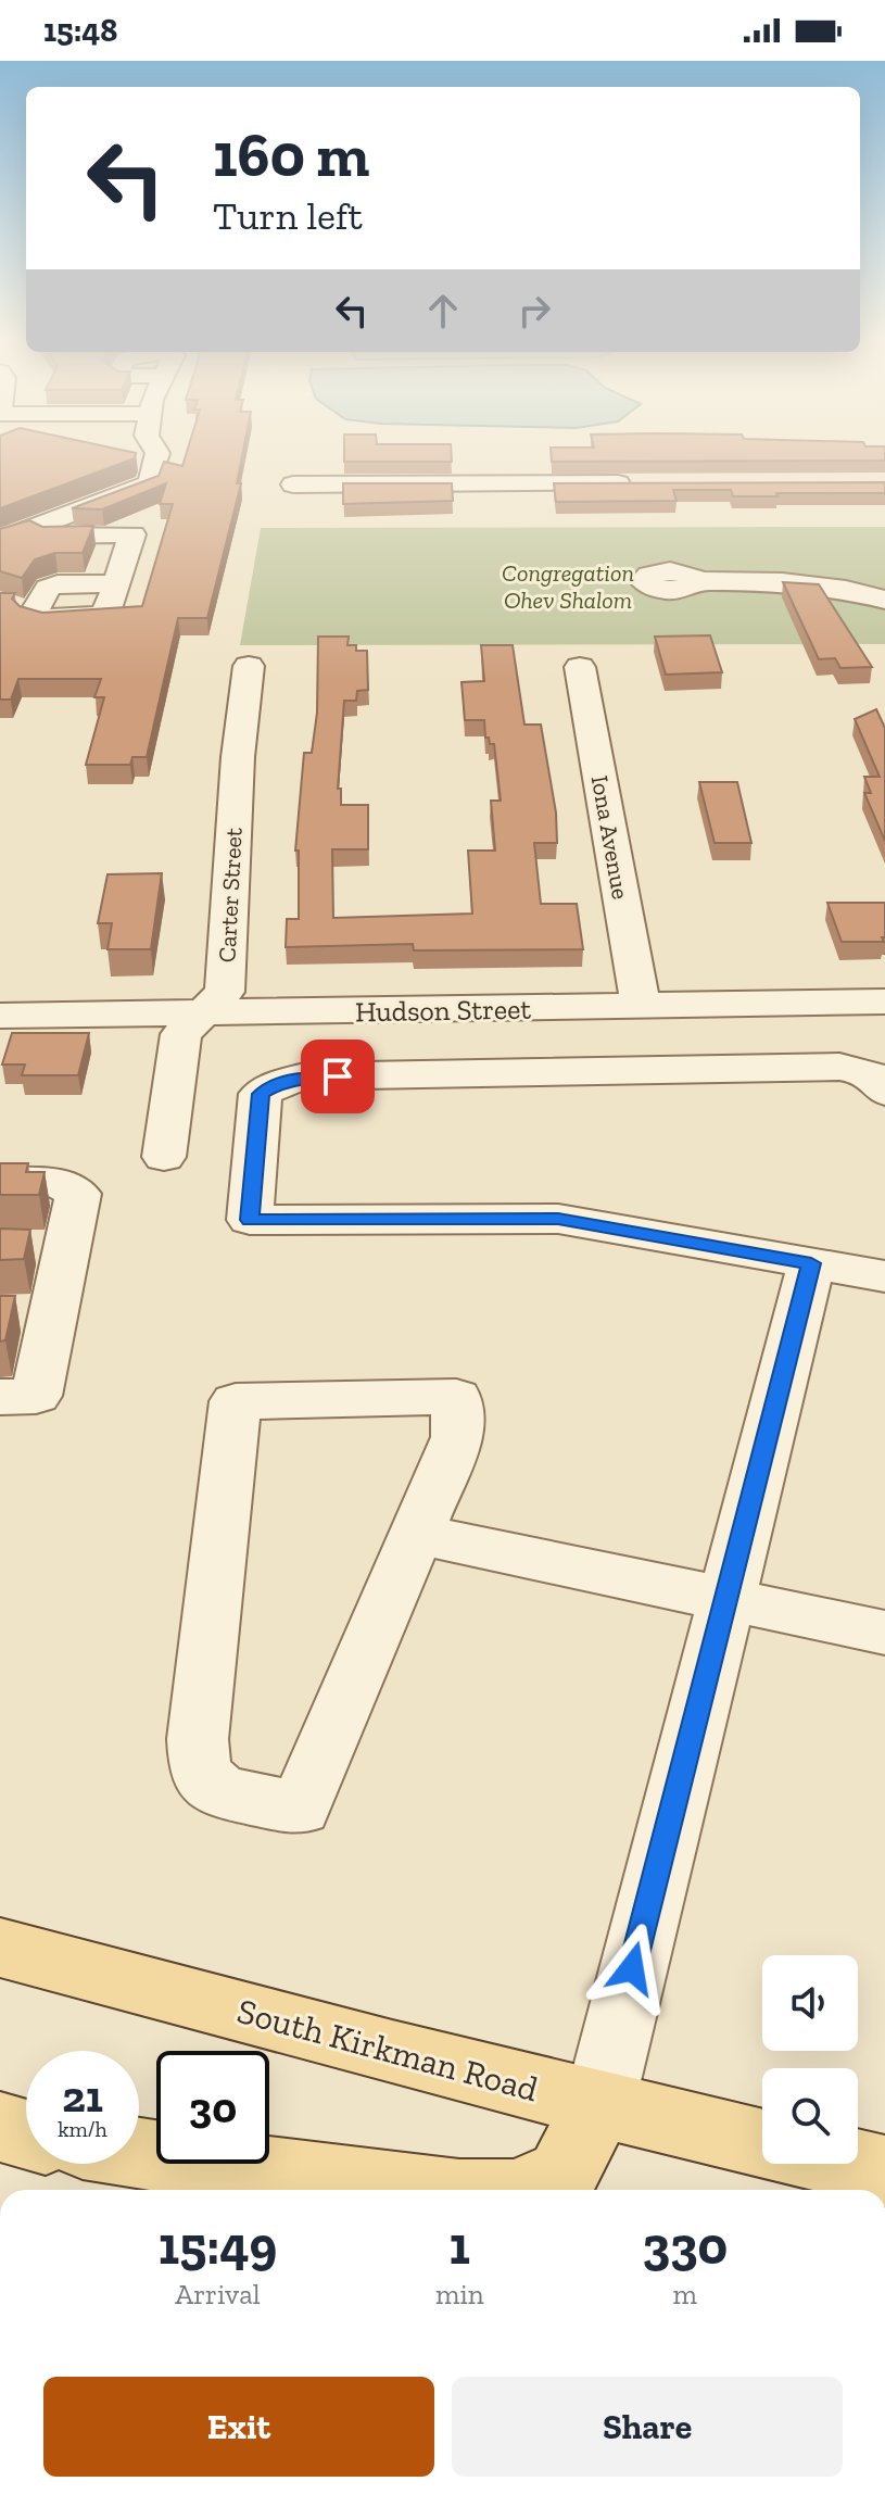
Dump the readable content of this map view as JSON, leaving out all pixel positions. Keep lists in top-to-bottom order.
{
  "streets": {
    "main road": ["South Kirkman Road"],
    "street": ["Iona Avenue", "Carter Street", "Hudson Street"]
  },
  "crossings": [
    ["Iona Avenue", "Hudson Street"],
    ["Carter Street", "Hudson Street"]
  ],
  "parks": ["Congregation Ohev Shalom"],
  "page": {
    "status": "15:48",
    "turn": ["160 m", "Turn left"],
    "speed": "21 km/h",
    "limit": "30",
    "eta": [
      "15:49",
      "Arrival",
      "1",
      "min",
      "330",
      "m"
    ],
    "buttons": ["Exit", "Share"]
  }
}
